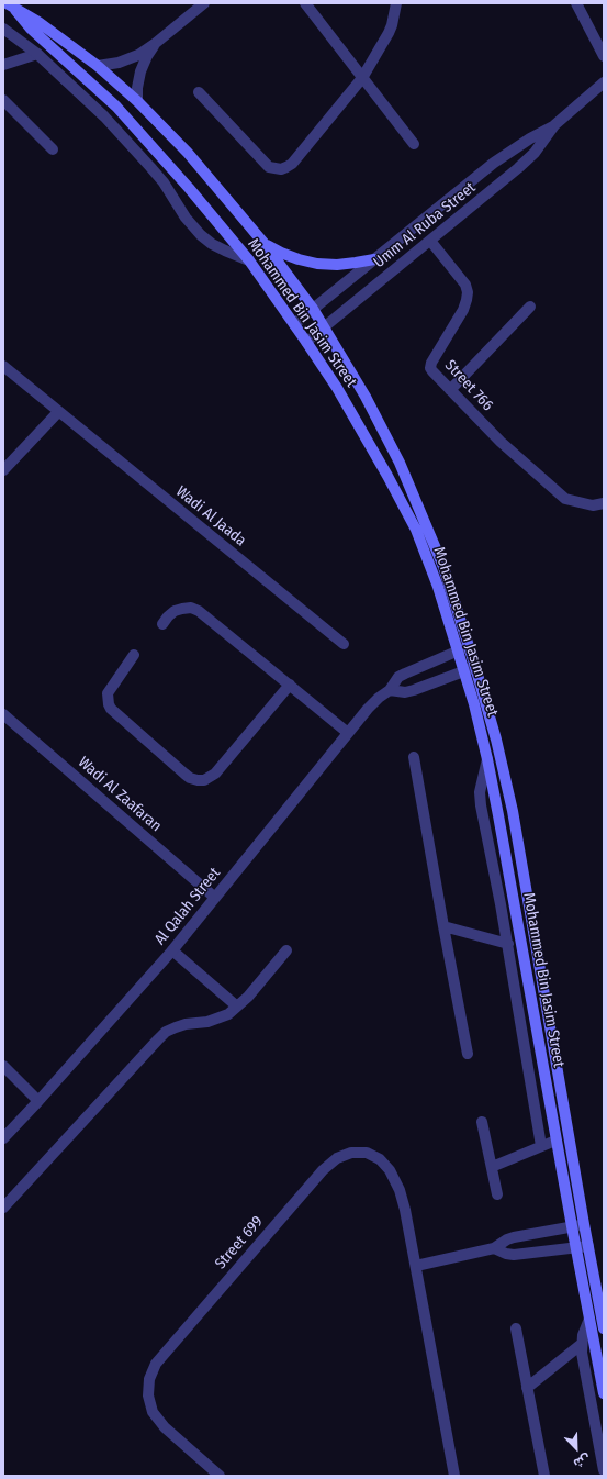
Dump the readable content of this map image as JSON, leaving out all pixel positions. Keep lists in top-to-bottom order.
{
  "streets": {
    "street": [
      "Umm Al Ruba Street",
      "Mohammed Bin Jasim Street",
      "Street 766",
      "Wadi Al Jaada",
      "Wadi Al Zaafaran",
      "Al Qalah Street",
      "Street 699"
    ]
  },
  "crossings": [
    ["Umm Al Ruba Street", "Mohammed Bin Jasim Street"],
    ["Umm Al Ruba Street", "Street 766"],
    ["Mohammed Bin Jasim Street", "Al Qalah Street"],
    ["Wadi Al Zaafaran", "Al Qalah Street"]
  ],
  "north": "bottom right"
}
